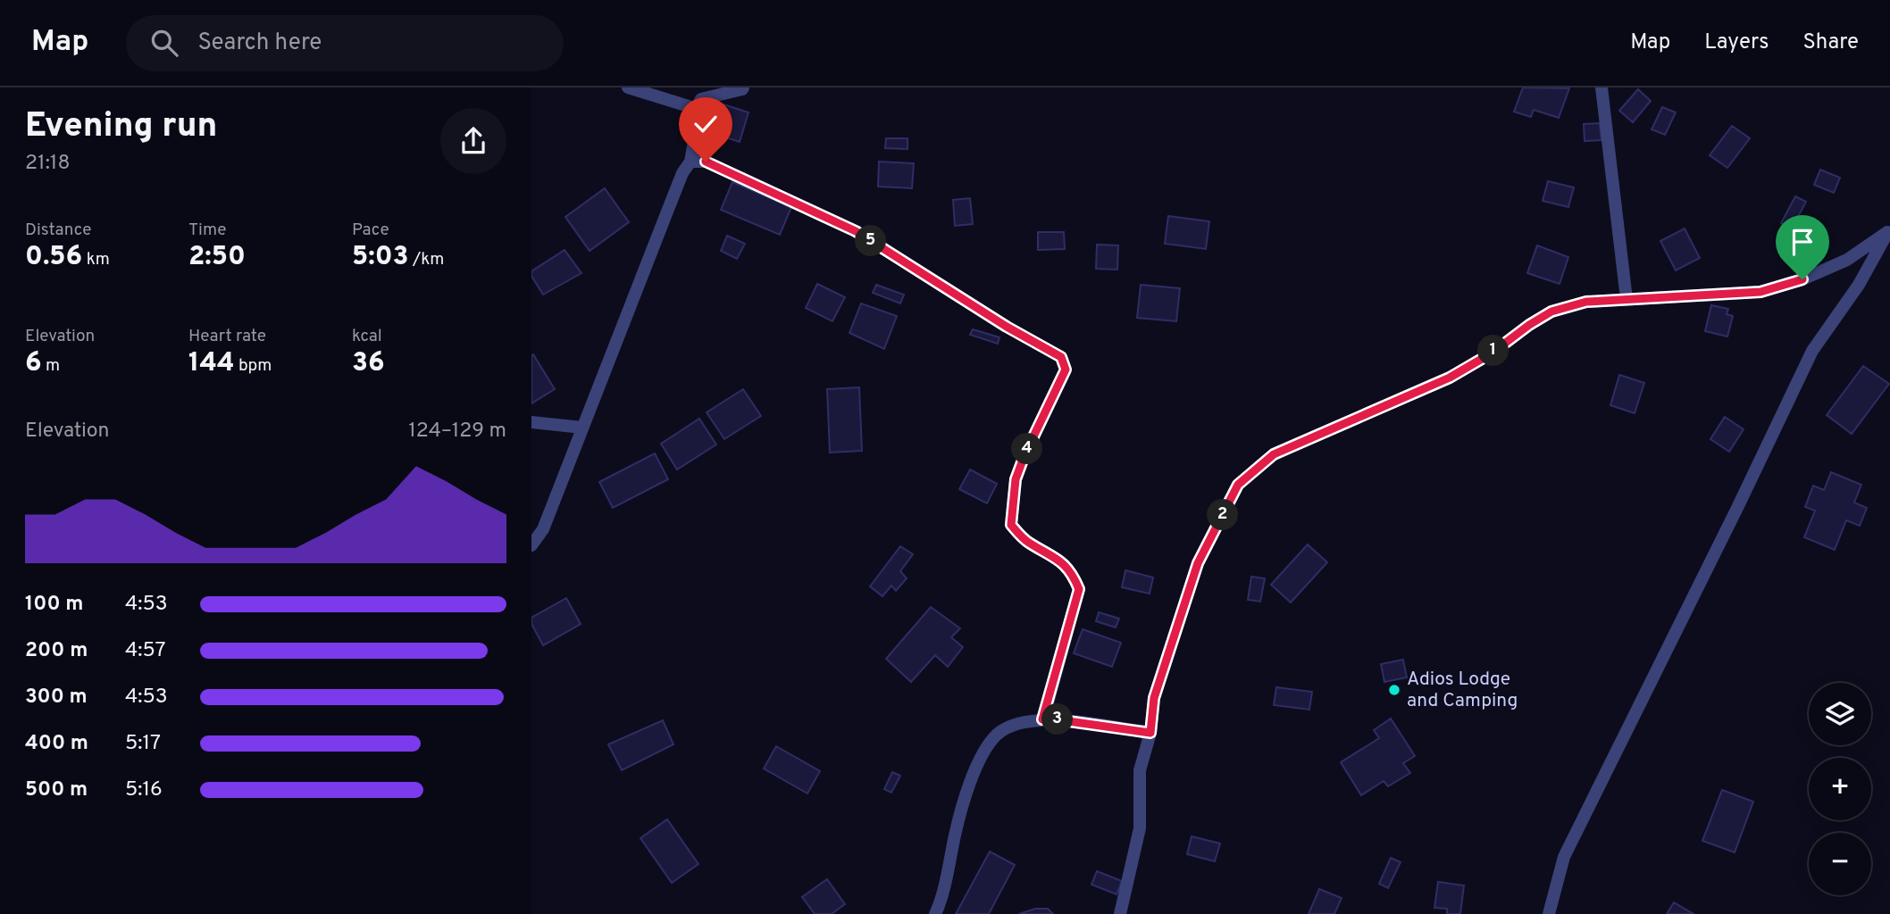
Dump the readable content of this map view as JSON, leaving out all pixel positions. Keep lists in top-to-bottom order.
{
  "places": ["Adios Lodge and Camping"],
  "page": {
    "header": "Map",
    "search": "Search here",
    "nav": ["Map", "Layers", "Share"],
    "heading": ["Evening run", "21:18"],
    "stats": [
      ["Distance", "0.56 km"],
      ["Time", "2:50"],
      ["Pace", "5:03 /km"],
      ["Elevation", "6 m"],
      ["Heart rate", "144 bpm"],
      ["kcal", "36"]
    ],
    "pins": [
      "5",
      "1",
      "4",
      "2",
      "3"
    ],
    "chart": ["Elevation", "124–129 m"],
    "list": [
      {
        "name": "100 m",
        "note": "4:53"
      },
      {
        "name": "200 m",
        "note": "4:57"
      },
      {
        "name": "300 m",
        "note": "4:53"
      },
      {
        "name": "400 m",
        "note": "5:17"
      },
      {
        "name": "500 m",
        "note": "5:16"
      }
    ],
    "map_buttons": ["+", "−"]
  }
}
